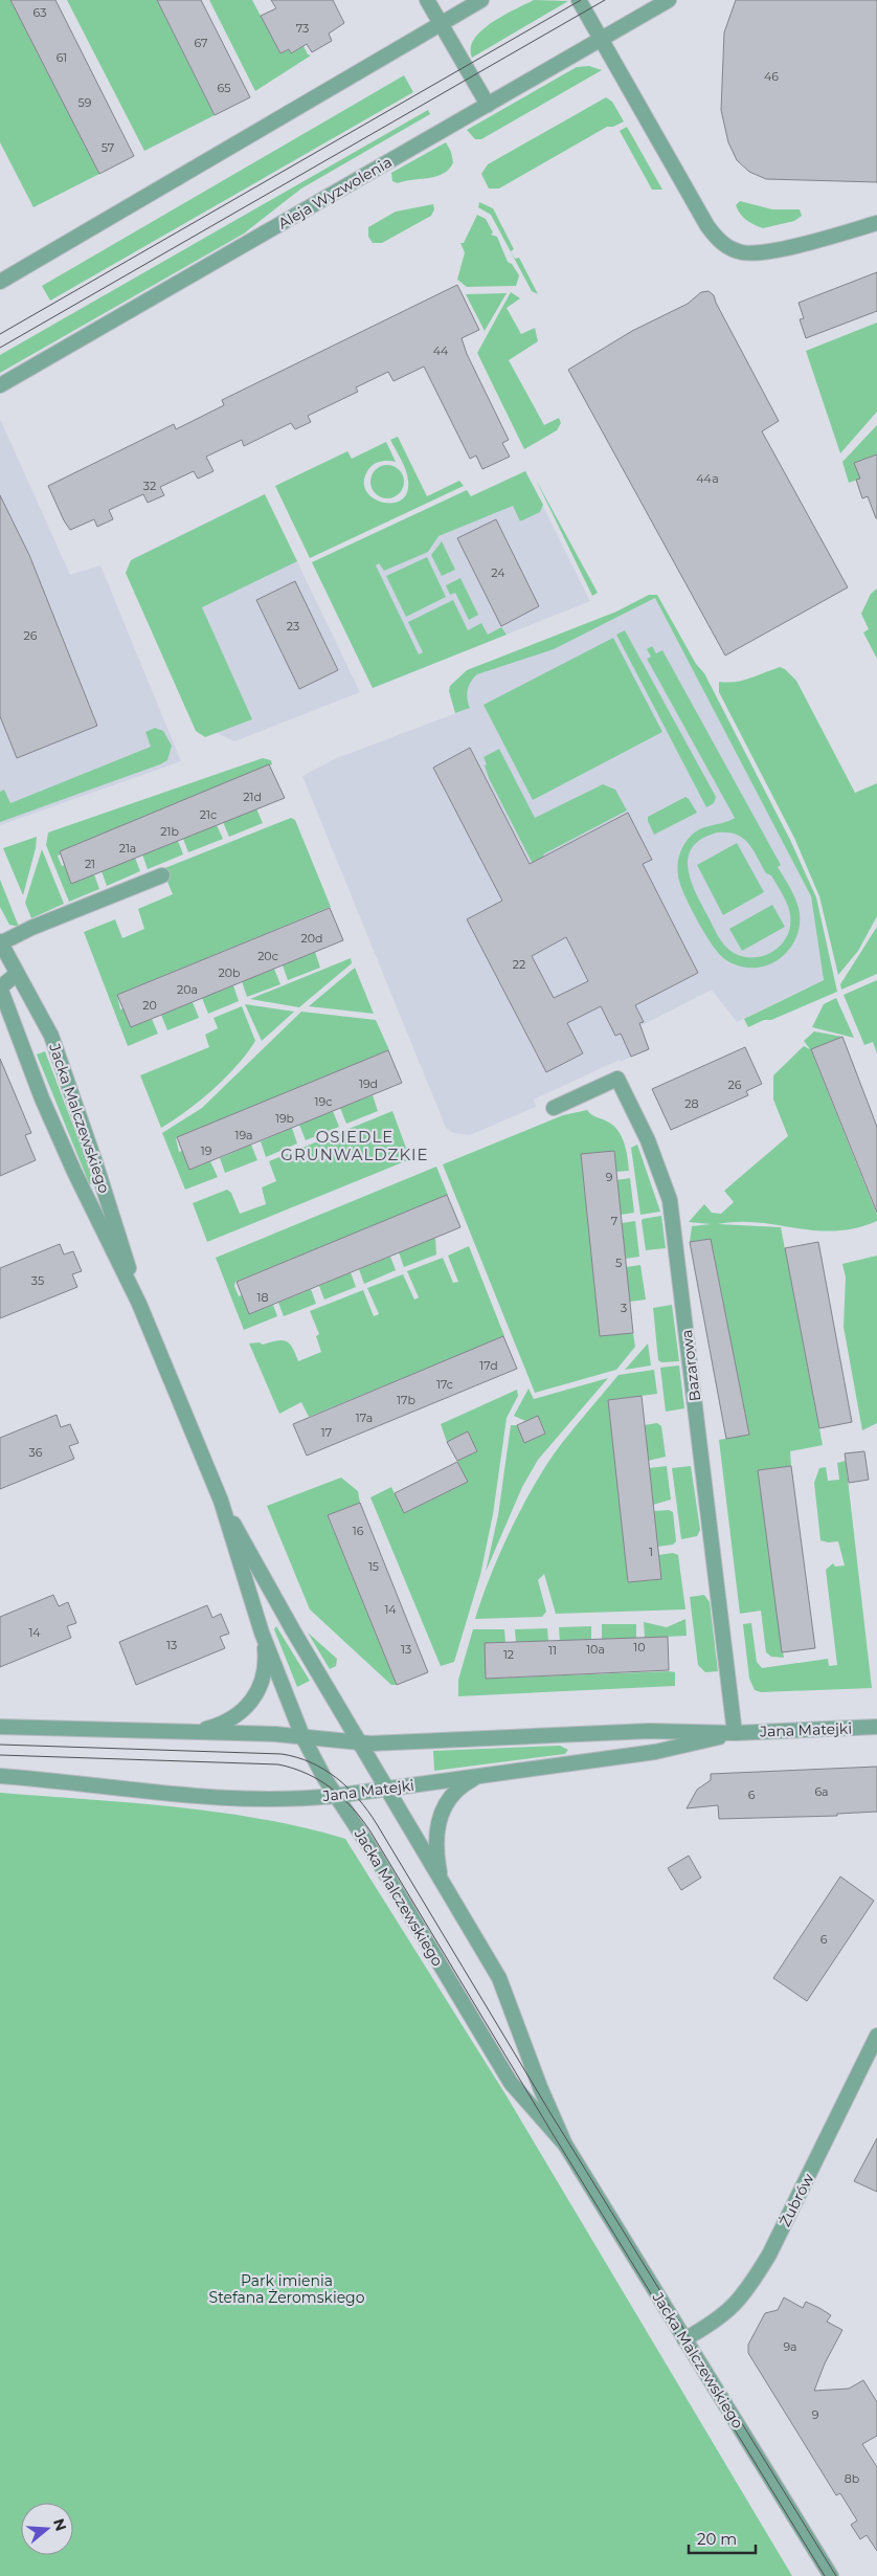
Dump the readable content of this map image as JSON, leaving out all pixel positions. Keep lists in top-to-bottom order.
{
  "streets": {
    "street": [
      "Aleja Wyzwolenia",
      "Jacka Malczewskiego",
      "Bazarowa",
      "Jana Matejki",
      "Żubrów"
    ]
  },
  "crossings": [
    ["Jacka Malczewskiego", "Jana Matejki"],
    ["Jacka Malczewskiego", "Żubrów"],
    ["Bazarowa", "Jana Matejki"]
  ],
  "districts": ["OSIEDLE GRUNWALDZKIE"],
  "parks": ["Park imienia Stefana Żeromskiego"],
  "house_numbers": [
    "63",
    "73",
    "67",
    "61",
    "46",
    "65",
    "59",
    "57",
    "44",
    "44a",
    "32",
    "24",
    "23",
    "26",
    "21d",
    "21c",
    "21b",
    "21a",
    "21",
    "20d",
    "20c",
    "22",
    "20b",
    "20a",
    "20",
    "19d",
    "26",
    "19c",
    "28",
    "19b",
    "19a",
    "19",
    "9",
    "7",
    "5",
    "35",
    "18",
    "3",
    "17d",
    "17c",
    "17b",
    "17a",
    "17",
    "36",
    "16",
    "1",
    "15",
    "14",
    "14",
    "13",
    "10",
    "13",
    "10a",
    "11",
    "12",
    "6a",
    "6",
    "6",
    "9a",
    "9",
    "8b"
  ],
  "scale_bar": "20 m",
  "north": "right"
}
